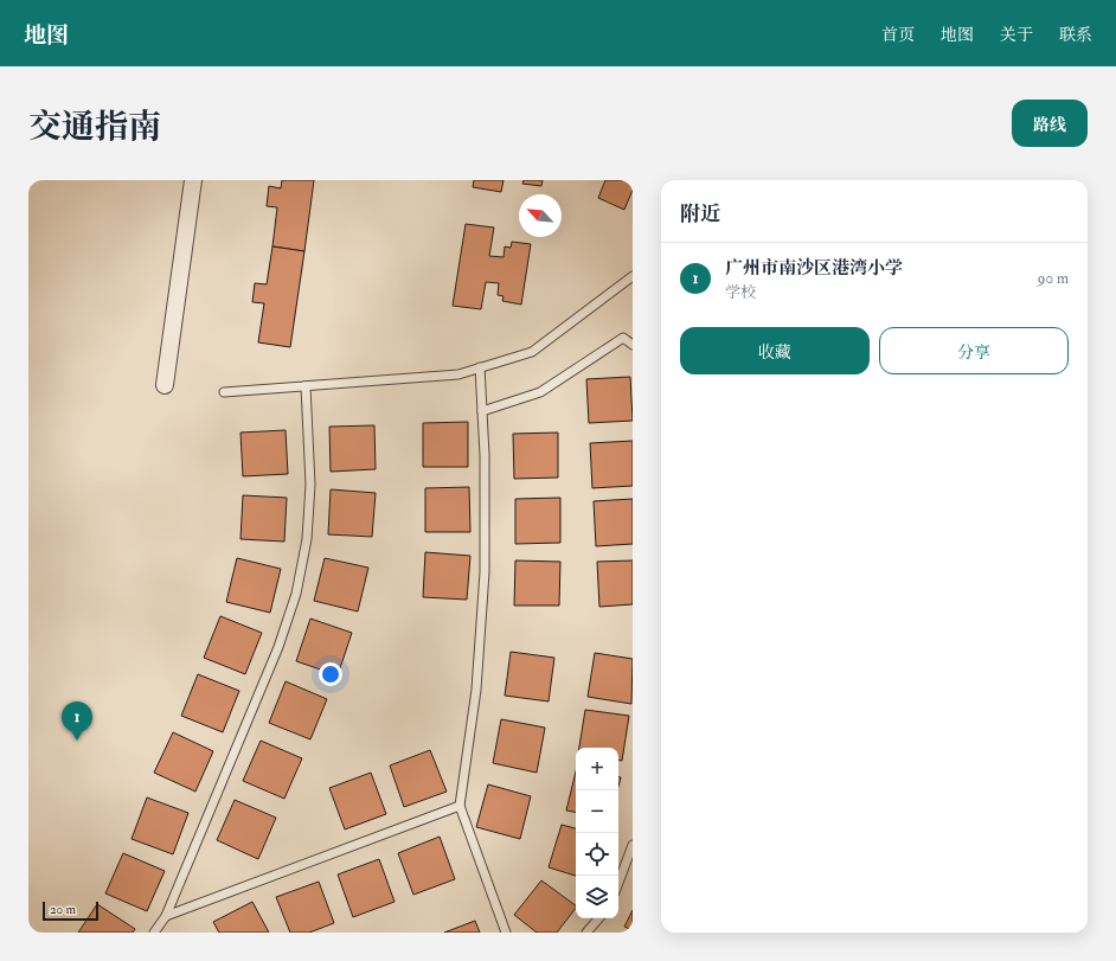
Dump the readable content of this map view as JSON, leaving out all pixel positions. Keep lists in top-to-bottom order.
{
  "scale_bar": "20 m",
  "north": "top left",
  "page": {
    "header": "地图",
    "nav": [
      "首页",
      "地图",
      "关于",
      "联系"
    ],
    "title": "交通指南",
    "buttons": [
      "路线",
      ["收藏", "分享"]
    ],
    "heading": "附近",
    "list": [
      {
        "mark": "1",
        "name": "广州市南沙区港湾小学",
        "note": "学校",
        "value": "90 m"
      }
    ],
    "pins": "1",
    "map_buttons": ["+", "−"],
    "scale": "20 m"
  }
}
